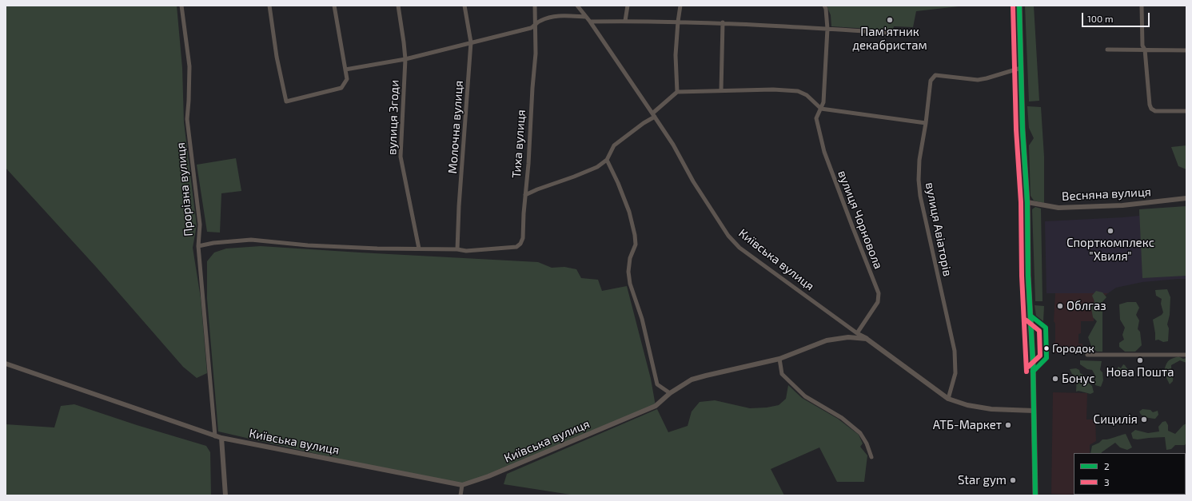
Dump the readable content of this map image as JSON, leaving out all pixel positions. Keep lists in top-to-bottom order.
{
  "streets": {
    "street": [
      "вулиця Згоди",
      "Молочна вулиця",
      "Тиха вулиця",
      "Прорізна вулиця",
      "Весняна вулиця",
      "вулиця Чорновола",
      "вулиця Авіаторів",
      "Київська вулиця"
    ]
  },
  "crossings": [
    ["вулиця Згоди", "Прорізна вулиця"],
    ["Молочна вулиця", "Прорізна вулиця"],
    ["Тиха вулиця", "Прорізна вулиця"],
    ["вулиця Чорновола", "Київська вулиця"],
    ["вулиця Авіаторів", "Київська вулиця"]
  ],
  "places": [
    "Пам'ятник декабристам",
    "Спорткомплекс \"Хвиля\"",
    "Облгаз",
    "Городок",
    "Нова Пошта",
    "Бонус",
    "Сицилія",
    "АТБ-Маркет",
    "Star gym"
  ],
  "lines": ["transit line 2", "transit line 3"],
  "legend": ["2", "3"],
  "scale_bar": "100 m"
}
